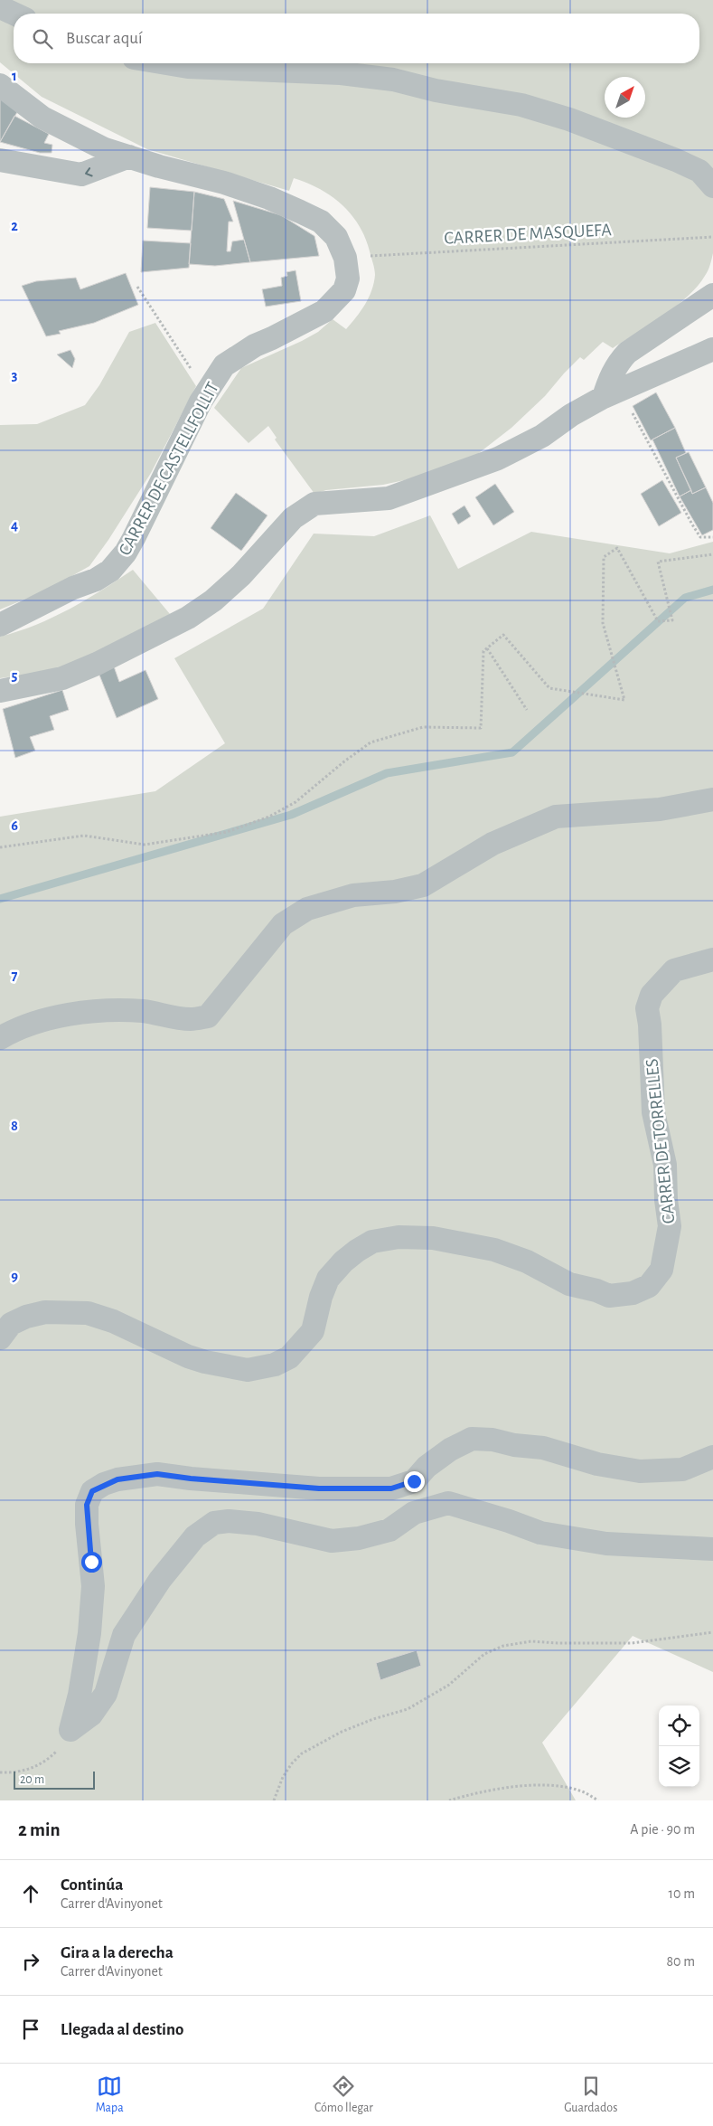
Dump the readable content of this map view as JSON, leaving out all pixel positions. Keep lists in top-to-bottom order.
{
  "streets": {
    "street": ["CARRER DE CASTELLFOLLIT", "CARRER DE TORRELLES"],
    "path": ["CARRER DE MASQUEFA"]
  },
  "crossings": [
    ["CARRER DE MASQUEFA", "CARRER DE CASTELLFOLLIT"]
  ],
  "scale_bar": "20 m",
  "north": "top right",
  "page": {
    "search": "Buscar aquí",
    "scale": "20 m",
    "heading": ["2 min", "A pie · 90 m"],
    "list": [
      ["Continúa", "Carrer d'Avinyonet", "10 m"],
      ["Gira a la derecha", "Carrer d'Avinyonet", "80 m"],
      "Llegada al destino"
    ],
    "nav": ["Mapa", "Cómo llegar", "Guardados"]
  },
  "grid": {
    "rows": [
      "1",
      "2",
      "3",
      "4",
      "5",
      "6",
      "7",
      "8",
      "9"
    ]
  }
}
